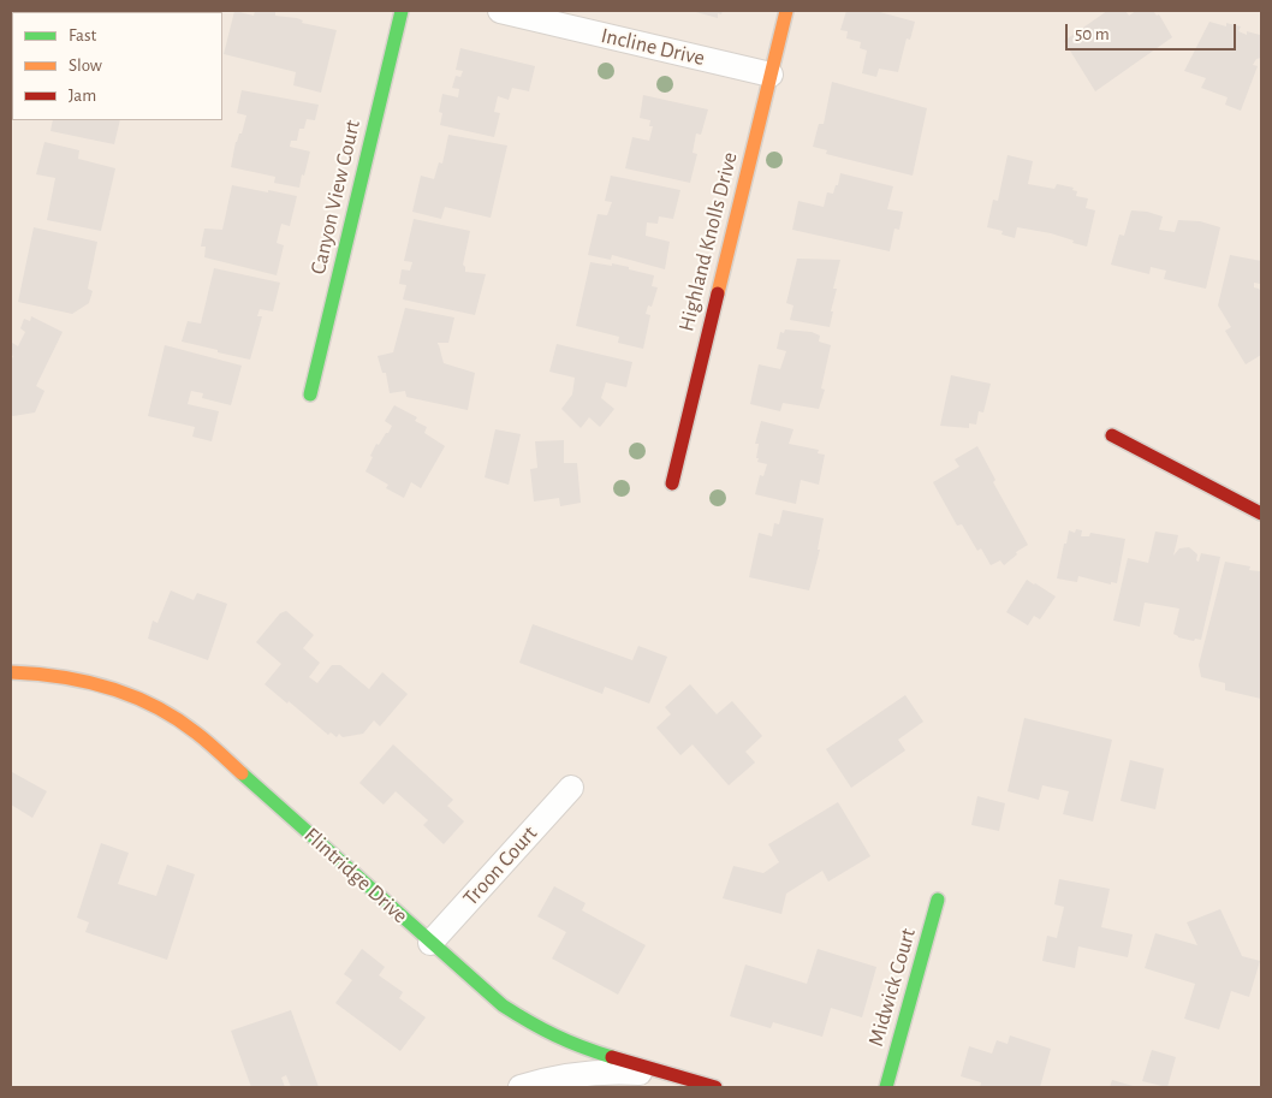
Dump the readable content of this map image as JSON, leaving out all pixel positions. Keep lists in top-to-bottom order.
{
  "streets": {
    "street": [
      "Incline Drive",
      "Canyon View Court",
      "Highland Knolls Drive",
      "Troon Court",
      "Flintridge Drive",
      "Midwick Court"
    ]
  },
  "crossings": [
    ["Incline Drive", "Highland Knolls Drive"],
    ["Troon Court", "Flintridge Drive"]
  ],
  "legend": ["Fast", "Slow", "Jam"],
  "scale_bar": "50 m"
}
